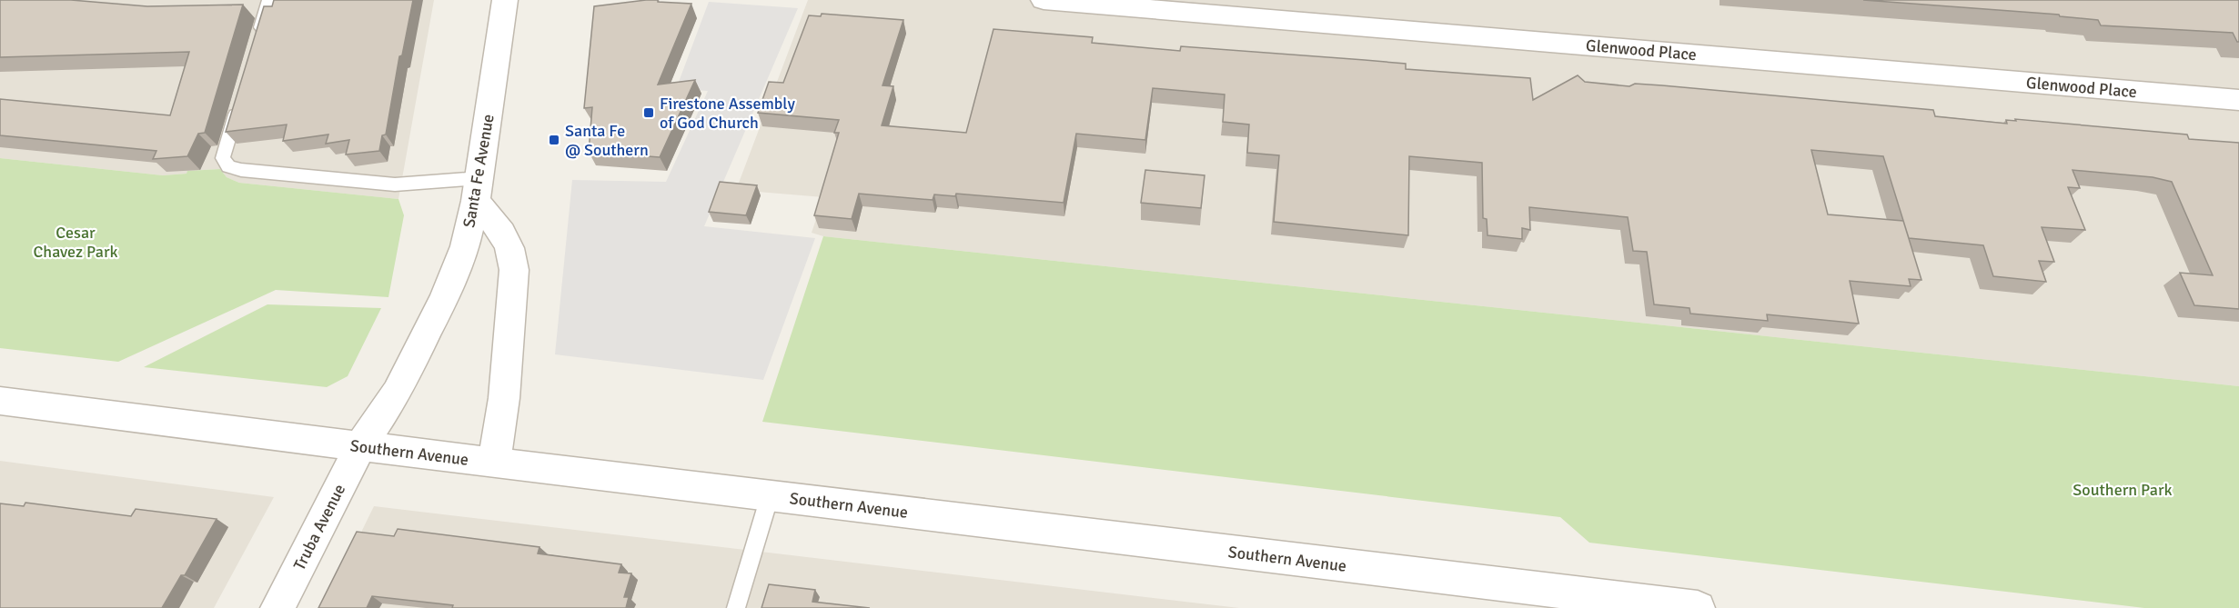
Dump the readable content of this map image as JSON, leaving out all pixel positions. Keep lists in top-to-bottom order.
{
  "streets": {
    "street": [
      "Glenwood Place",
      "Santa Fe Avenue",
      "Southern Avenue",
      "Truba Avenue"
    ]
  },
  "crossings": [
    ["Santa Fe Avenue", "Southern Avenue"],
    ["Santa Fe Avenue", "Truba Avenue"],
    ["Southern Avenue", "Truba Avenue"]
  ],
  "parks": ["Cesar Chavez Park", "Southern Park"],
  "places": {
    "transit": ["Firestone Assembly of God Church", "Santa Fe @ Southern"]
  }
}
